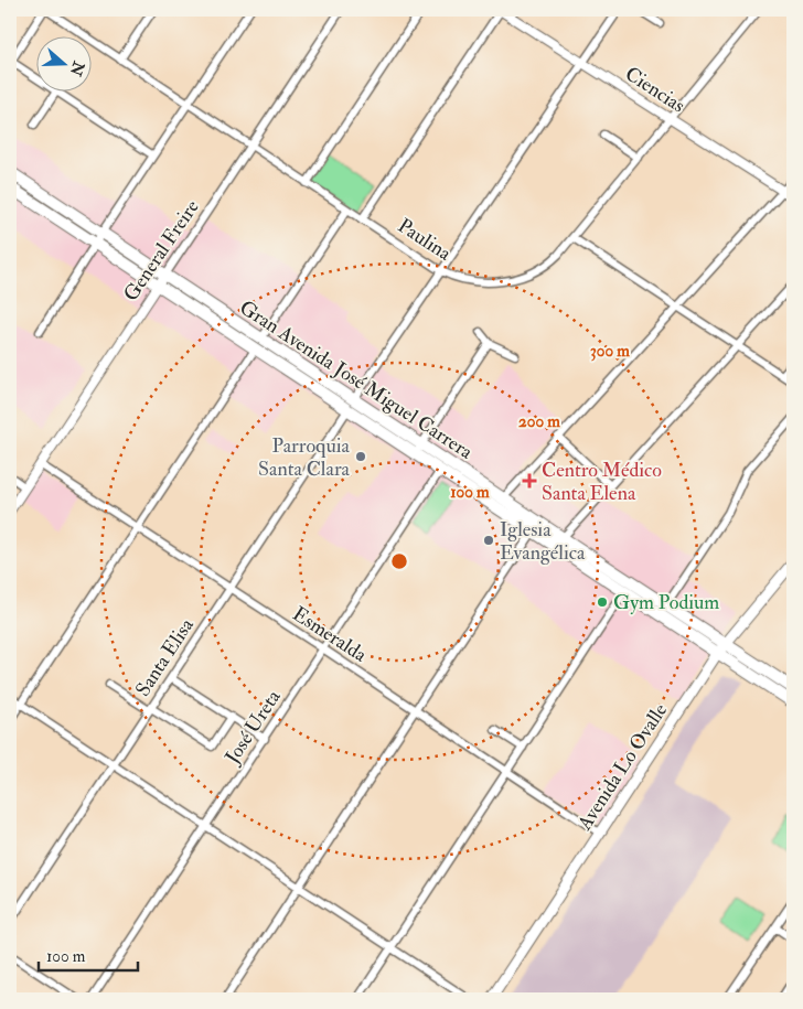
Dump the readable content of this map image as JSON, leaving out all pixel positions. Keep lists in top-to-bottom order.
{
  "streets": {
    "main road": ["Gran Avenida José Miguel Carrera", "Avenida Lo Ovalle"],
    "street": [
      "Ciencias",
      "Paulina",
      "General Freire",
      "Esmeralda",
      "Santa Elisa",
      "José Ureta"
    ]
  },
  "crossings": [
    ["Ciencias", "Paulina"],
    ["Paulina", "General Freire"],
    ["General Freire", "Gran Avenida José Miguel Carrera"],
    ["General Freire", "Esmeralda"],
    ["Gran Avenida José Miguel Carrera", "Santa Elisa"],
    ["Gran Avenida José Miguel Carrera", "José Ureta"],
    ["Gran Avenida José Miguel Carrera", "Avenida Lo Ovalle"],
    ["Esmeralda", "Santa Elisa"],
    ["Esmeralda", "José Ureta"],
    ["Esmeralda", "Avenida Lo Ovalle"]
  ],
  "places": {
    "other": ["Parroquia Santa Clara", "Iglesia Evangélica", "Gym Podium"],
    "health": ["Centro Médico Santa Elena"]
  },
  "scale_bar": "100 m",
  "north": "right",
  "rings": ["300 m", "200 m", "100 m"]
}
